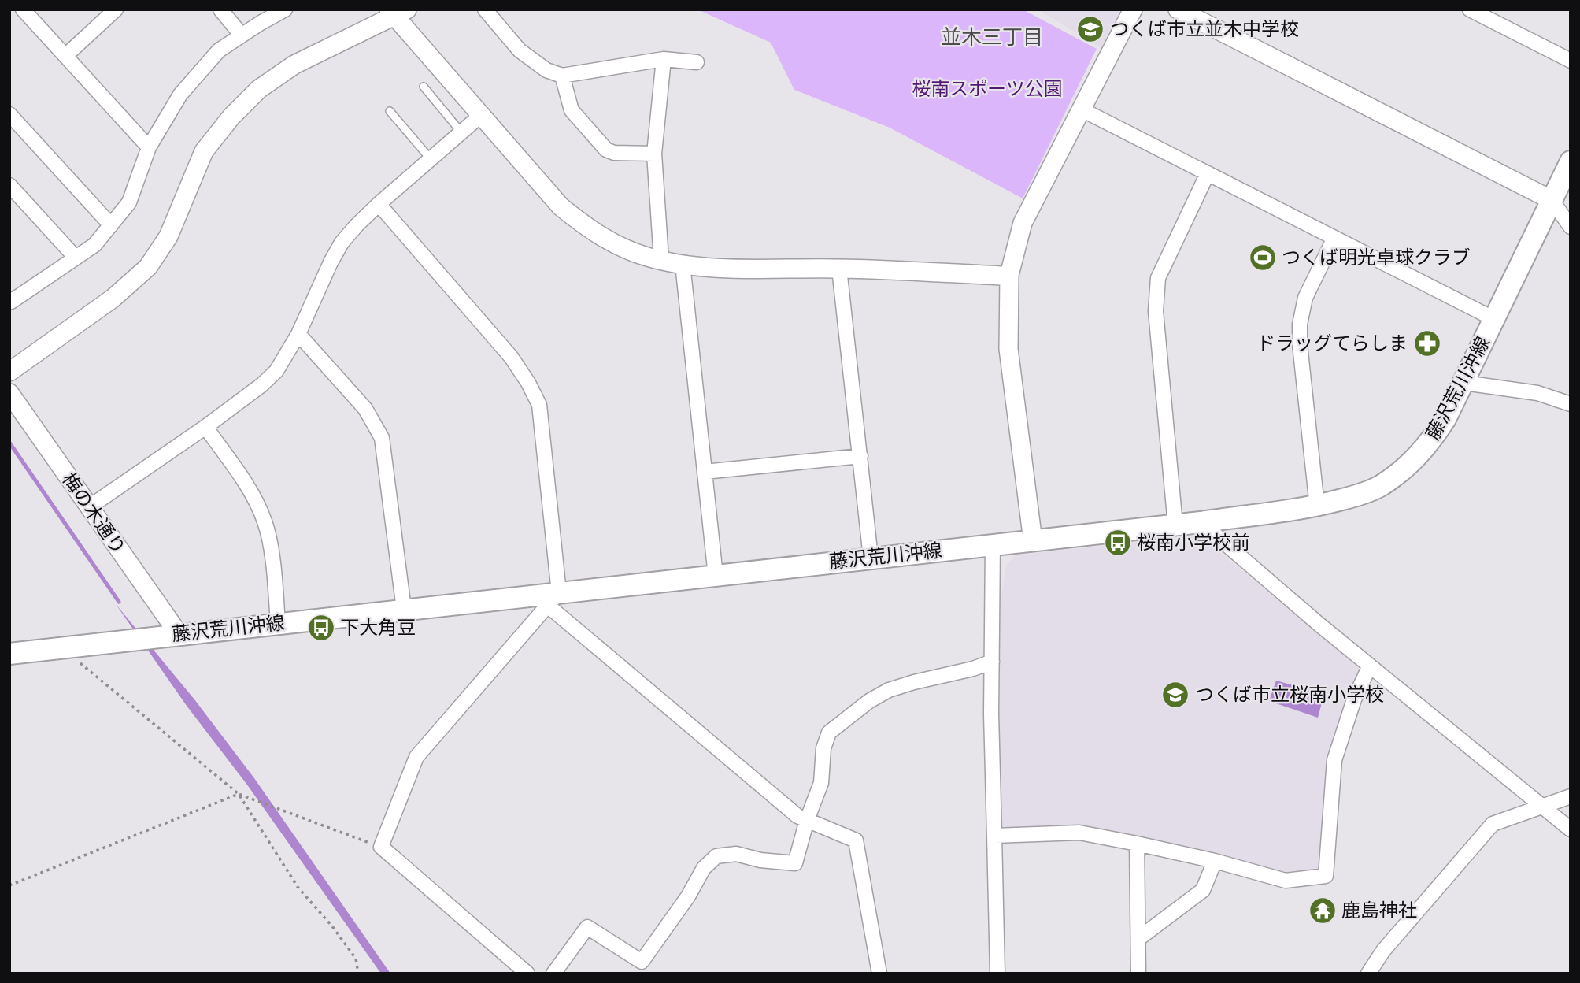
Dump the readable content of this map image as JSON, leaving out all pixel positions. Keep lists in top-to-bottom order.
{
  "streets": {
    "main road": ["藤沢荒川沖線"],
    "street": ["梅の木通り"]
  },
  "crossings": [
    ["藤沢荒川沖線", "梅の木通り"]
  ],
  "districts": ["並木三丁目"],
  "parks": ["桜南スポーツ公園"],
  "places": {
    "school or university": ["つくば市立並木中学校", "つくば市立桜南小学校"],
    "sports": ["つくば明光卓球クラブ"],
    "pharmacy": ["ドラッグてらしま"],
    "bus stop": ["桜南小学校前", "下大角豆"],
    "temple": ["鹿島神社"]
  }
}
